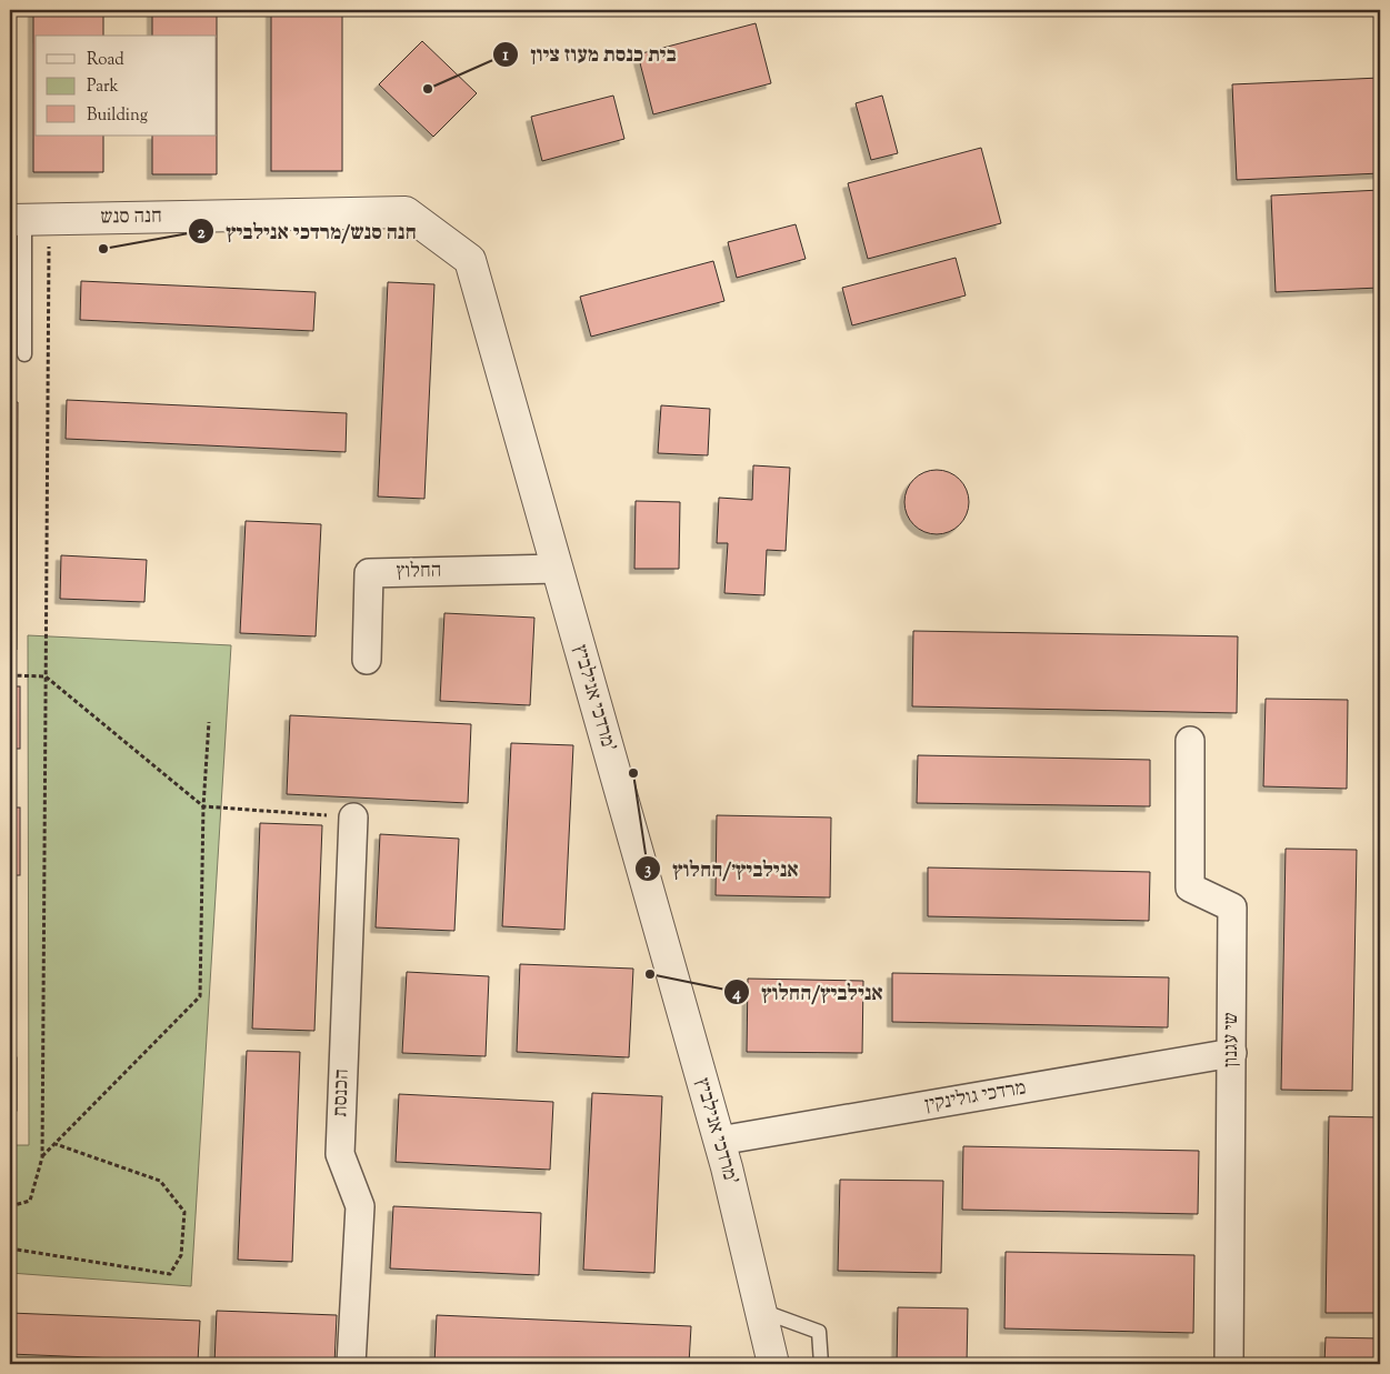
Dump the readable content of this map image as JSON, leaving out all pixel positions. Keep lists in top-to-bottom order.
{
  "streets": {
    "street": [
      "חנה סנש",
      "החלוץ",
      "מרדכי אנילביץ'",
      "שי עגנון",
      "הכנסת",
      "מרדכי גולינקין"
    ]
  },
  "crossings": [
    ["חנה סנש", "מרדכי אנילביץ'"],
    ["החלוץ", "מרדכי אנילביץ'"],
    ["מרדכי אנילביץ'", "מרדכי גולינקין"],
    ["שי עגנון", "מרדכי גולינקין"]
  ],
  "places": [
    "בית כנסת מעוז ציון",
    "חנה סנש/מרדכי אנילביץ",
    "אנילביץ׳/החלוץ",
    "אנילביץ/החלוץ"
  ],
  "legend": ["Road", "Park", "Building"]
}
